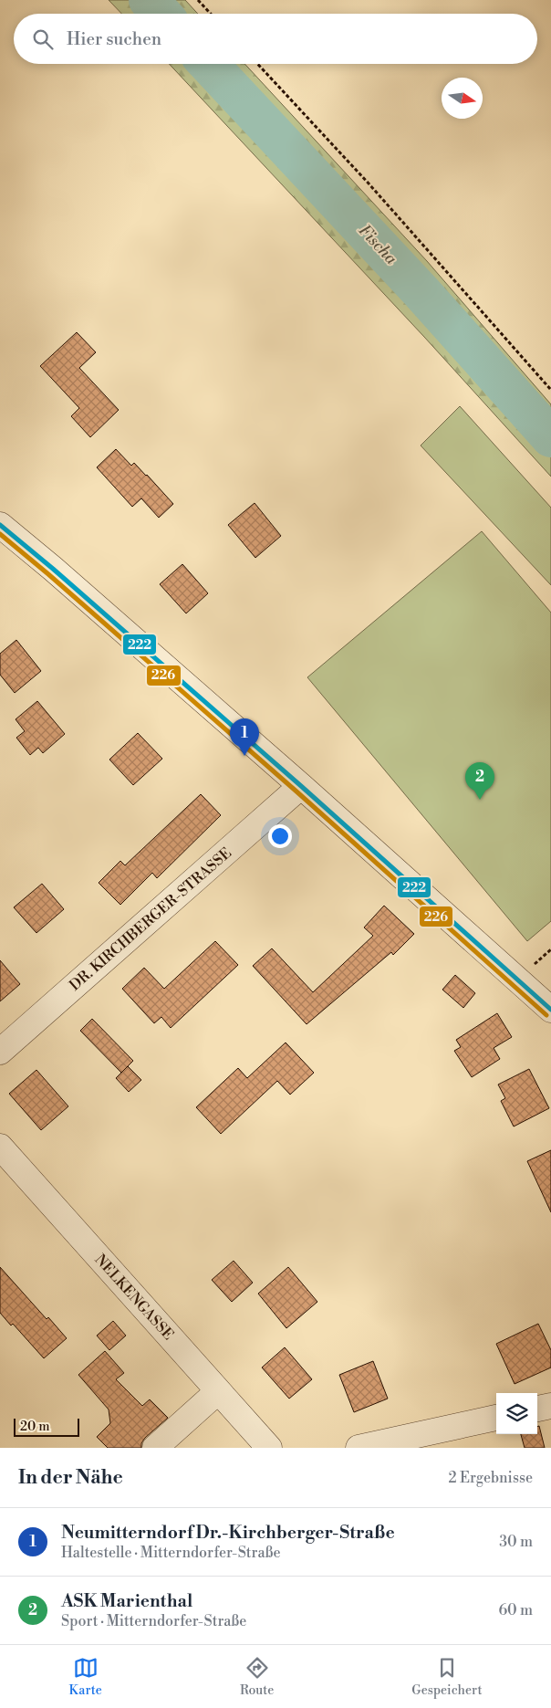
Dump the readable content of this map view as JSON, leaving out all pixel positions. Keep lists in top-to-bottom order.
{
  "streets": {
    "street": ["DR. KIRCHBERGER-STRASSE", "NELKENGASSE"]
  },
  "water": ["Fischa"],
  "lines": ["transit line 222", "transit line 226"],
  "scale_bar": "20 m",
  "north": "right",
  "page": {
    "search": "Hier suchen",
    "pins": ["1", "2"],
    "scale": "20 m",
    "heading": ["In der Nähe", "2 Ergebnisse"],
    "list": [
      {
        "mark": "1",
        "name": "Neumitterndorf Dr.-Kirchberger-Straße",
        "note": "Haltestelle · Mitterndorfer-Straße",
        "value": "30 m"
      },
      {
        "mark": "2",
        "name": "ASK Marienthal",
        "note": "Sport · Mitterndorfer-Straße",
        "value": "60 m"
      }
    ],
    "nav": ["Karte", "Route", "Gespeichert"]
  }
}
